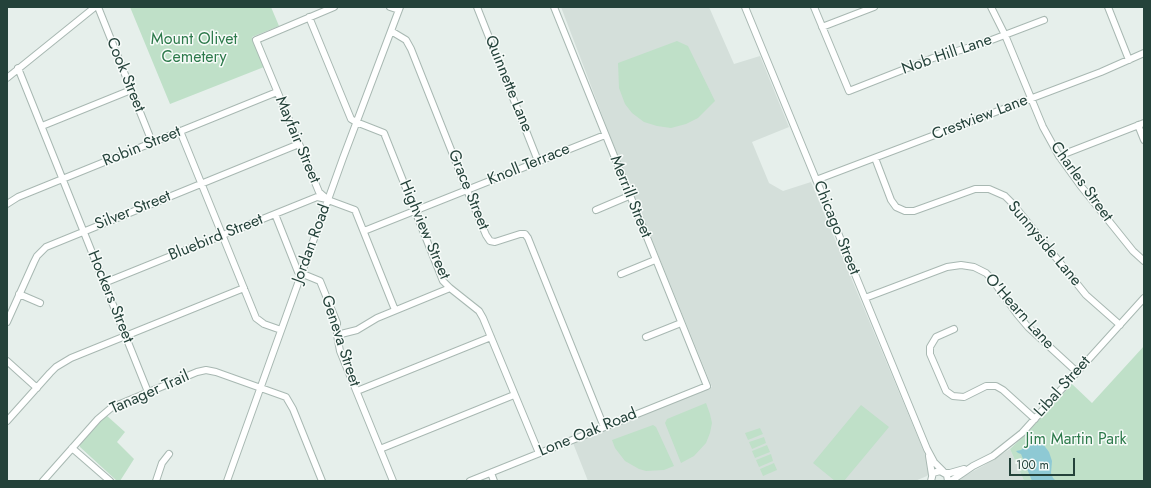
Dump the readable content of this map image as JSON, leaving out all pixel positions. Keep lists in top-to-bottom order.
{
  "streets": {
    "street": [
      "Nob Hill Lane",
      "Cook Street",
      "Quinnette Lane",
      "Crestview Lane",
      "Mayfair Street",
      "Robin Street",
      "Knoll Terrace",
      "Charles Street",
      "Grace Street",
      "Merrill Street",
      "Silver Street",
      "Chicago Street",
      "Highview Street",
      "Bluebird Street",
      "Jordan Road",
      "Sunnyside Lane",
      "Hockers Street",
      "O'Hearn Lane",
      "Geneva Street",
      "Libal Street",
      "Tanager Trail",
      "Lone Oak Road"
    ]
  },
  "crossings": [
    ["Nob Hill Lane", "Charles Street"],
    ["Cook Street", "Robin Street"],
    ["Quinnette Lane", "Knoll Terrace"],
    ["Crestview Lane", "Charles Street"],
    ["Crestview Lane", "Chicago Street"],
    ["Crestview Lane", "Sunnyside Lane"],
    ["Mayfair Street", "Robin Street"],
    ["Mayfair Street", "Knoll Terrace"],
    ["Mayfair Street", "Silver Street"],
    ["Mayfair Street", "Bluebird Street"],
    ["Mayfair Street", "Jordan Road"],
    ["Robin Street", "Hockers Street"],
    ["Knoll Terrace", "Grace Street"],
    ["Knoll Terrace", "Merrill Street"],
    ["Knoll Terrace", "Highview Street"],
    ["Grace Street", "Jordan Road"],
    ["Grace Street", "Lone Oak Road"],
    ["Merrill Street", "Lone Oak Road"],
    ["Silver Street", "Hockers Street"],
    ["Chicago Street", "O'Hearn Lane"],
    ["Chicago Street", "Libal Street"],
    ["Highview Street", "Jordan Road"],
    ["Highview Street", "Lone Oak Road"],
    ["Bluebird Street", "Jordan Road"],
    ["Bluebird Street", "Hockers Street"],
    ["Jordan Road", "Geneva Street"],
    ["Jordan Road", "Tanager Trail"],
    ["Sunnyside Lane", "Libal Street"],
    ["Hockers Street", "Tanager Trail"],
    ["O'Hearn Lane", "Libal Street"]
  ],
  "parks": ["Mount Olivet Cemetery", "Jim Martin Park"],
  "scale_bar": "100 m"
}
